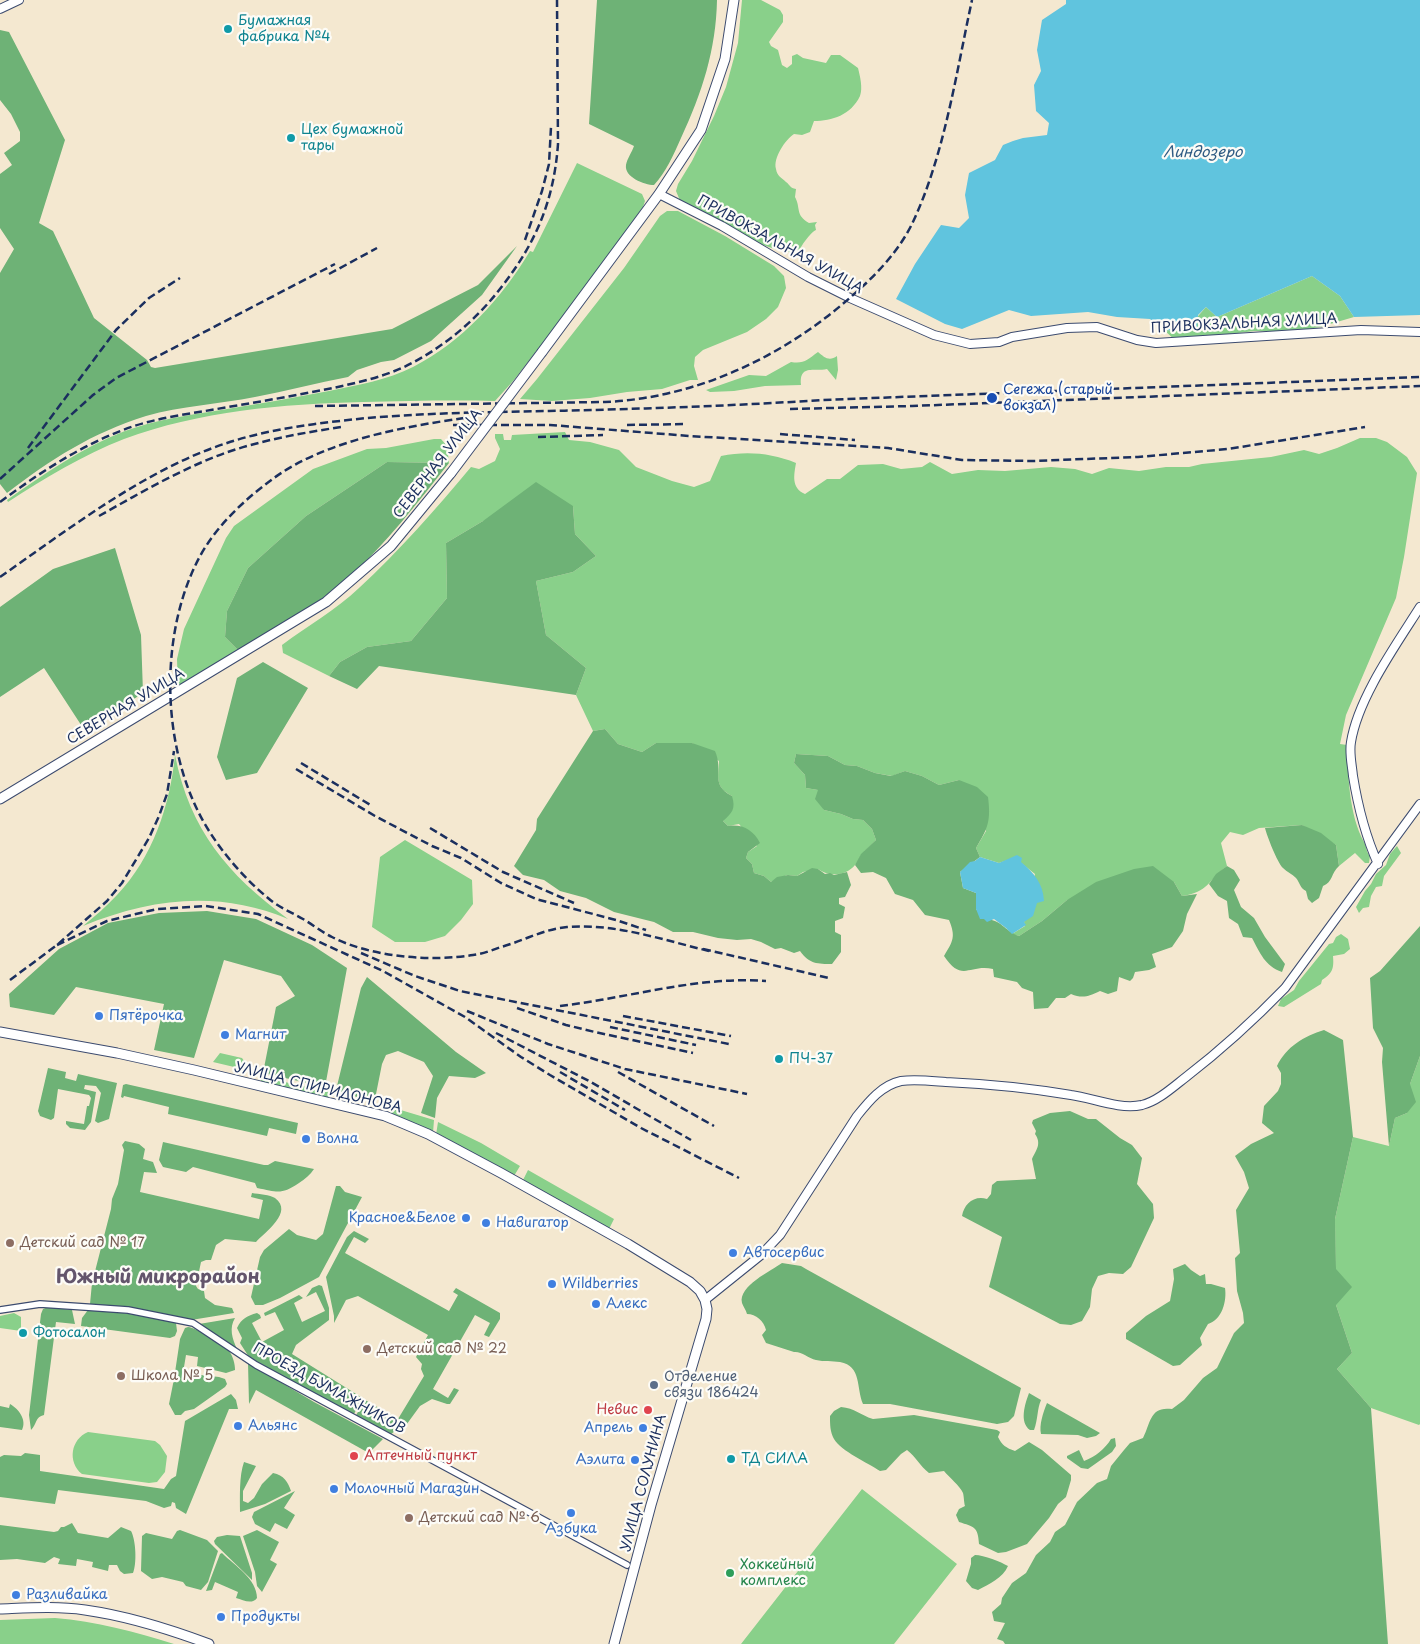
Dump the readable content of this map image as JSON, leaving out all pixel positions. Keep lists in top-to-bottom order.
{
  "streets": {
    "street": [
      "ПРИВОКЗАЛЬНАЯ УЛИЦА",
      "СЕВЕРНАЯ УЛИЦА",
      "УЛИЦА СПИРИДОНОВА",
      "ПРОЕЗД БУМАЖНИКОВ",
      "УЛИЦА СОЛУНИНА"
    ]
  },
  "crossings": [
    ["ПРИВОКЗАЛЬНАЯ УЛИЦА", "СЕВЕРНАЯ УЛИЦА"],
    ["УЛИЦА СПИРИДОНОВА", "УЛИЦА СОЛУНИНА"]
  ],
  "districts": ["Южный микрорайон"],
  "water": ["Линдозеро"],
  "places": [
    "Бумажная фабрика №4",
    "Цех бумажной тары",
    "Сегежа (старый вокзал)",
    "Пятёрочка",
    "Магнит",
    "ПЧ-37",
    "Волна",
    "Красное&Белое",
    "Навигатор",
    "Детский сад № 17",
    "Автосервис",
    "Wildberries",
    "Алекс",
    "Фотосалон",
    "Детский сад № 22",
    "Школа № 5",
    "Отделение связи 186424",
    "Невис",
    "Альянс",
    "Апрель",
    "Аптечный пункт",
    "ТД СИЛА",
    "Аэлита",
    "Молочный Магазин",
    "Азбука",
    "Детский сад № 6",
    "Хоккейный комплекс",
    "Разливайка",
    "Продукты"
  ]
}
